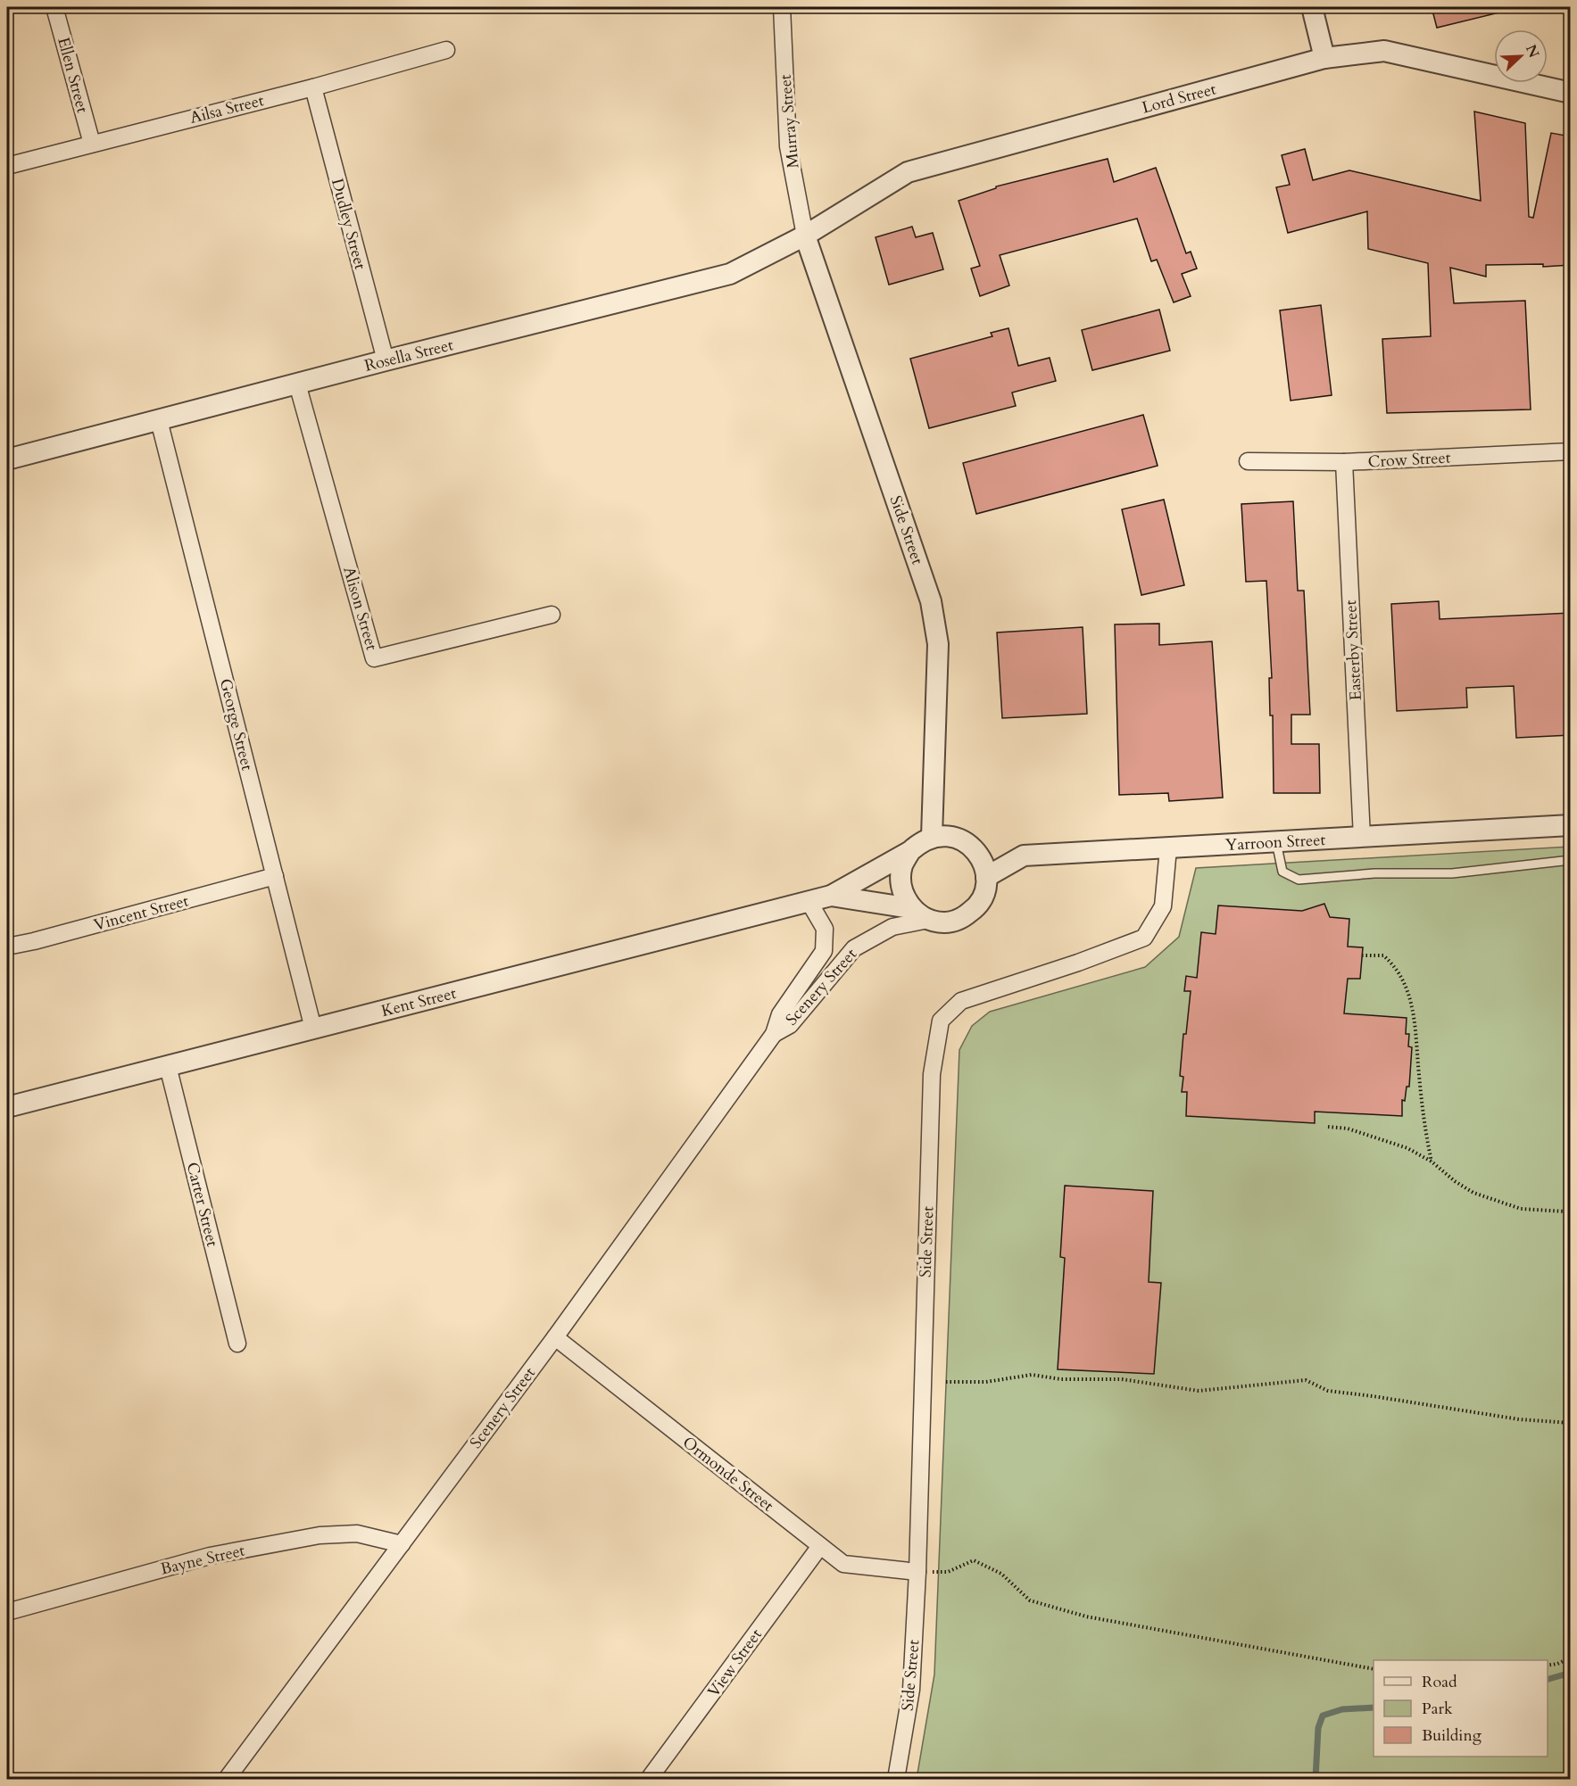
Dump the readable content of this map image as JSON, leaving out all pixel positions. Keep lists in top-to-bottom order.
{
  "streets": {
    "street": [
      "Ellen Street",
      "Lord Street",
      "Ailsa Street",
      "Murray Street",
      "Dudley Street",
      "Rosella Street",
      "Crow Street",
      "Side Street",
      "Alison Street",
      "Easterby Street",
      "George Street",
      "Yarroon Street",
      "Vincent Street",
      "Scenery Street",
      "Kent Street",
      "Carter Street",
      "Ormonde Street",
      "Bayne Street",
      "View Street"
    ]
  },
  "crossings": [
    ["Ellen Street", "Ailsa Street"],
    ["Lord Street", "Murray Street"],
    ["Lord Street", "Rosella Street"],
    ["Lord Street", "Side Street"],
    ["Ailsa Street", "Dudley Street"],
    ["Murray Street", "Rosella Street"],
    ["Murray Street", "Side Street"],
    ["Dudley Street", "Rosella Street"],
    ["Rosella Street", "Side Street"],
    ["Rosella Street", "Alison Street"],
    ["Rosella Street", "George Street"],
    ["Crow Street", "Easterby Street"],
    ["Side Street", "Yarroon Street"],
    ["Side Street", "Scenery Street"],
    ["Side Street", "Kent Street"],
    ["Side Street", "Ormonde Street"],
    ["Easterby Street", "Yarroon Street"],
    ["George Street", "Vincent Street"],
    ["George Street", "Kent Street"],
    ["Yarroon Street", "Scenery Street"],
    ["Yarroon Street", "Kent Street"],
    ["Scenery Street", "Kent Street"],
    ["Scenery Street", "Ormonde Street"],
    ["Scenery Street", "Bayne Street"],
    ["Kent Street", "Carter Street"],
    ["Ormonde Street", "View Street"]
  ],
  "legend": ["Road", "Park", "Building"],
  "north": "top right"
}
